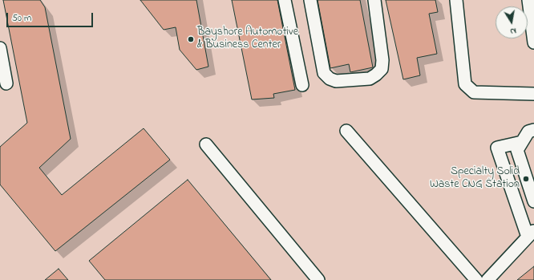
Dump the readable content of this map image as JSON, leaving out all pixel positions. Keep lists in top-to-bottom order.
{
  "places": ["Bayshore Automotive & Business Center", "Specialty Solid Waste CNG Station"],
  "scale_bar": "50 m",
  "north": "bottom"
}
